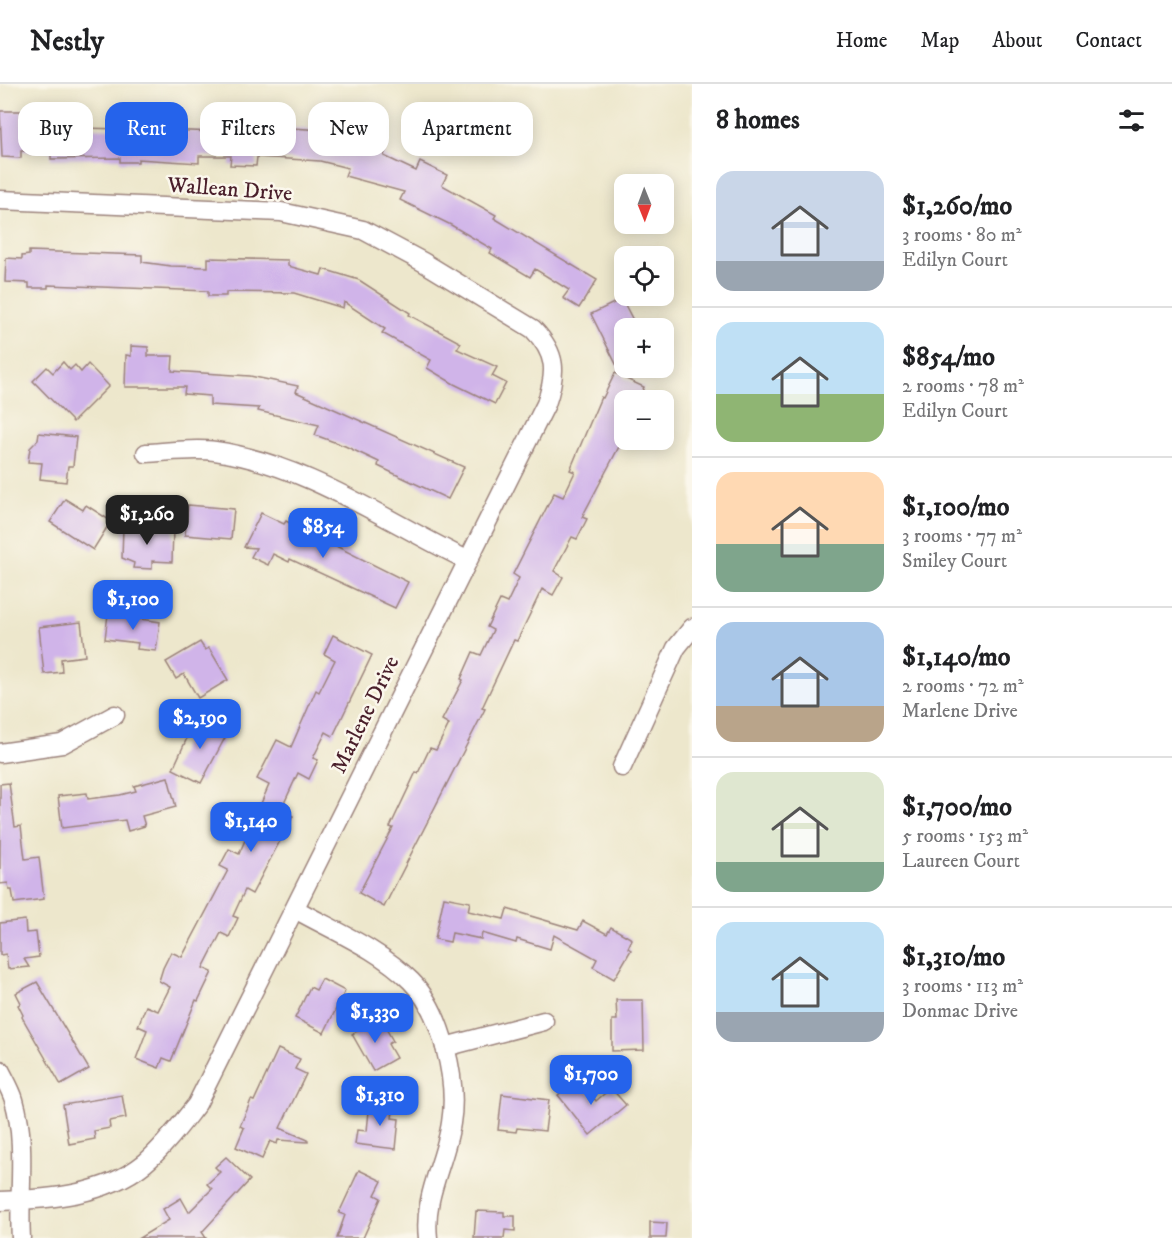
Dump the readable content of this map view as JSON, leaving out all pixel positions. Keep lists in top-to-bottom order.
{
  "streets": {
    "street": ["Wallean Drive", "Marlene Drive"]
  },
  "crossings": [
    ["Wallean Drive", "Marlene Drive"]
  ],
  "north": "bottom",
  "page": {
    "header": "Nestly",
    "nav": [
      "Home",
      "Map",
      "About",
      "Contact"
    ],
    "heading": "8 homes",
    "chip": [
      "Buy",
      "Rent",
      "Filters",
      "New",
      "Apartment"
    ],
    "list": [
      {
        "name": "$1,260/mo",
        "note": "3 rooms · 80 m² · Edilyn Court"
      },
      {
        "name": "$854/mo",
        "note": "2 rooms · 78 m² · Edilyn Court"
      },
      {
        "name": "$1,100/mo",
        "note": "3 rooms · 77 m² · Smiley Court"
      },
      {
        "name": "$1,140/mo",
        "note": "2 rooms · 72 m² · Marlene Drive"
      },
      {
        "name": "$1,700/mo",
        "note": "5 rooms · 153 m² · Laureen Court"
      },
      {
        "name": "$1,310/mo",
        "note": "3 rooms · 113 m² · Donmac Drive"
      }
    ],
    "map_buttons": ["+", "−"],
    "price": [
      "$1,260",
      "$854",
      "$1,100",
      "$2,190",
      "$1,140",
      "$1,330",
      "$1,700",
      "$1,310"
    ]
  }
}
